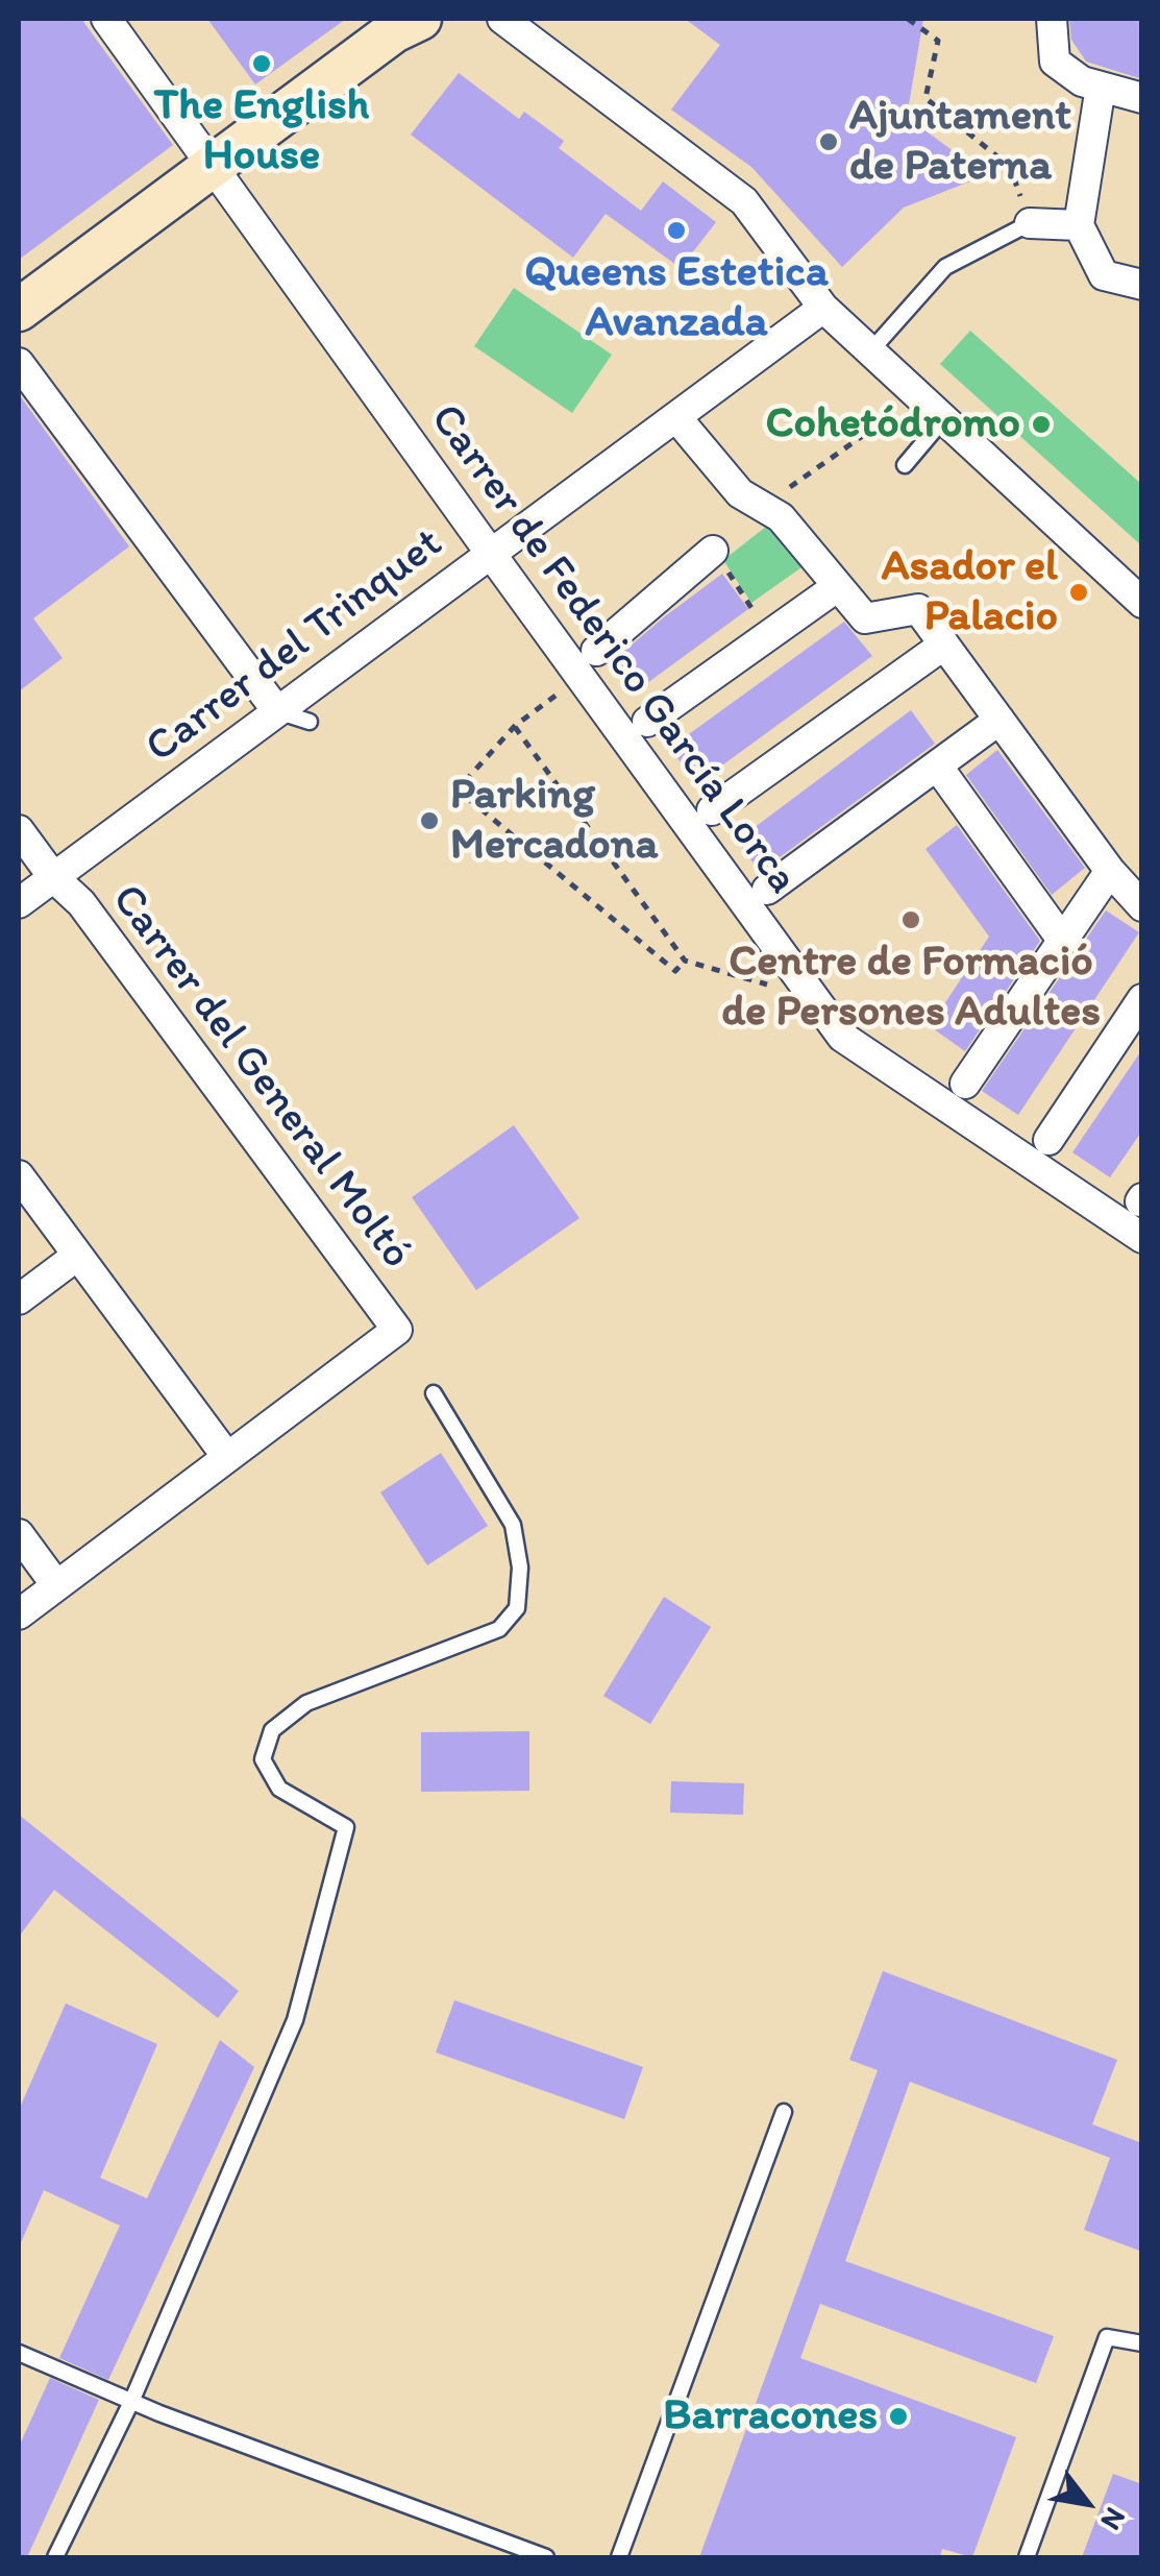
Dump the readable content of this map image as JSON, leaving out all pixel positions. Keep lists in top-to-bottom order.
{
  "streets": {
    "street": ["Carrer del Trinquet", "Carrer de Federico García Lorca", "Carrer del General Moltó"]
  },
  "crossings": [
    ["Carrer del Trinquet", "Carrer de Federico García Lorca"],
    ["Carrer del Trinquet", "Carrer del General Moltó"]
  ],
  "places": [
    "The English House",
    "Ajuntament de Paterna",
    "Queens Estetica Avanzada",
    "Cohetódromo",
    "Asador el Palacio",
    "Parking Mercadona",
    "Centre de Formació de Persones Adultes",
    "Barracones"
  ],
  "north": "bottom right"
}
